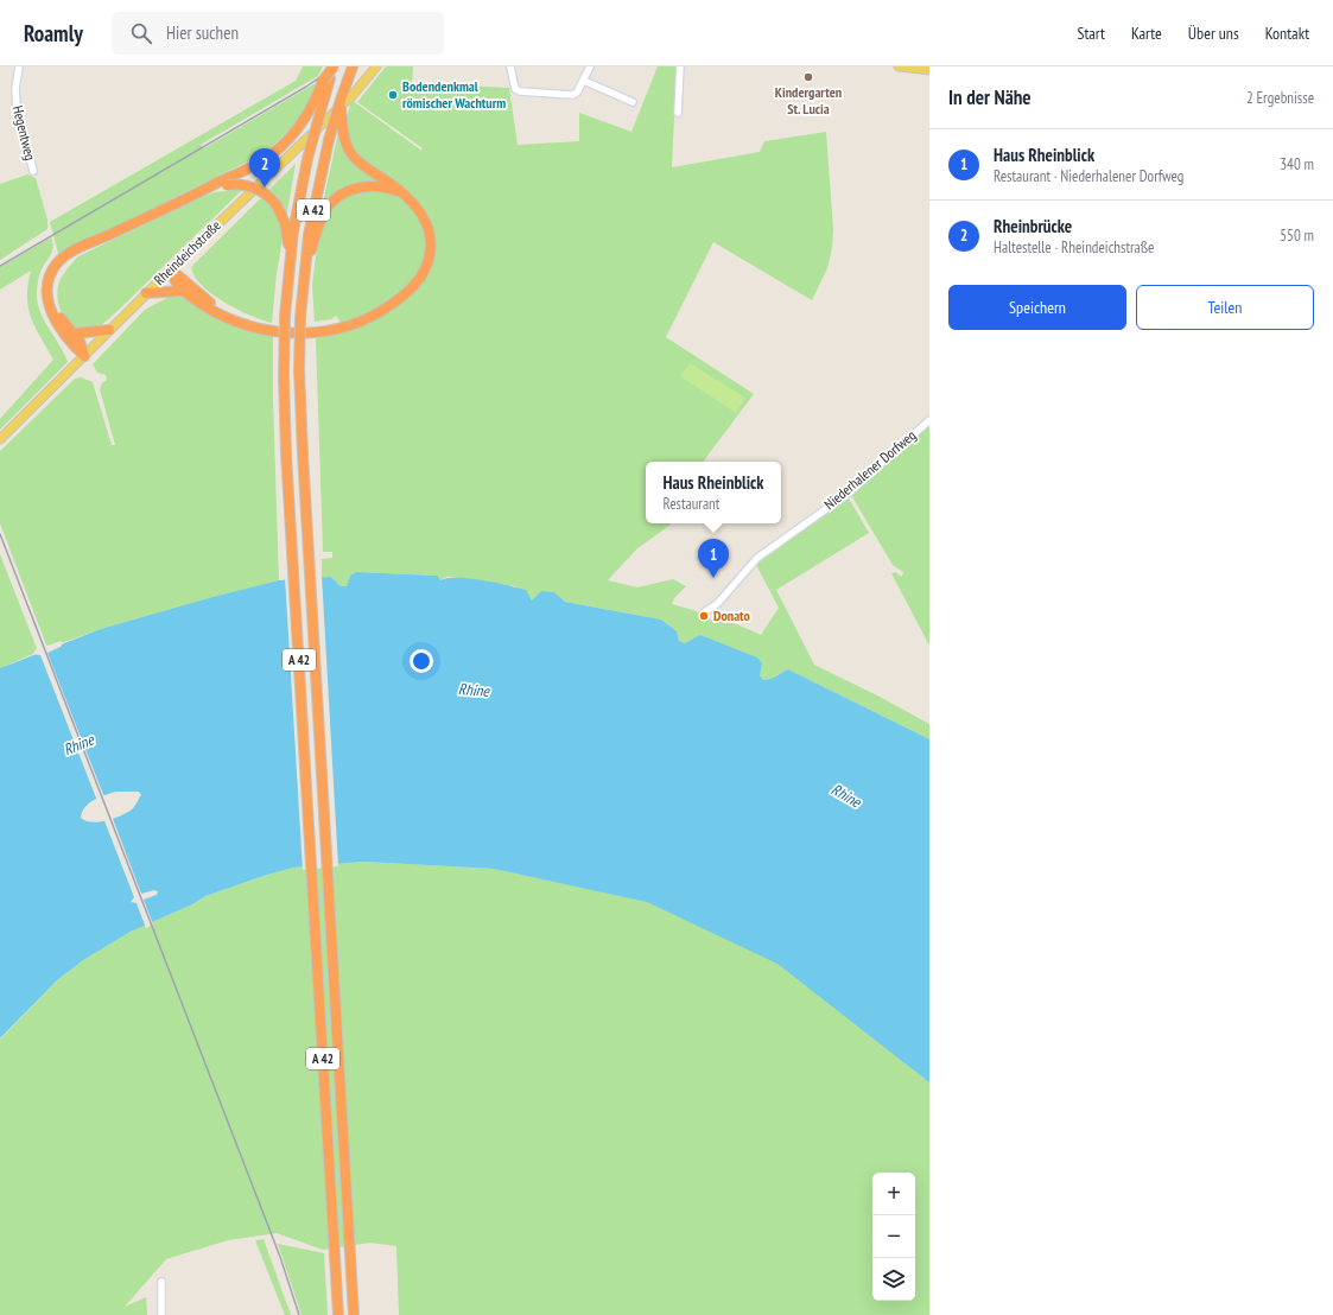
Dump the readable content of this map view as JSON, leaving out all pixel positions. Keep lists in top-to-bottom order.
{
  "streets": {
    "highway": ["A 42"],
    "main road": ["Rheindeichstraße"],
    "street": ["Hegentweg", "Niederhalener Dorfweg"]
  },
  "water": ["Rhine"],
  "places": ["Kindergarten St. Lucia", "Bodendenkmal römischer Wachturm", "Donato"],
  "page": {
    "header": "Roamly",
    "search": "Hier suchen",
    "nav": [
      "Start",
      "Karte",
      "Über uns",
      "Kontakt"
    ],
    "heading": ["In der Nähe", "2 Ergebnisse"],
    "list": [
      {
        "mark": "1",
        "name": "Haus Rheinblick",
        "note": "Restaurant · Niederhalener Dorfweg",
        "value": "340 m"
      },
      {
        "mark": "2",
        "name": "Rheinbrücke",
        "note": "Haltestelle · Rheindeichstraße",
        "value": "550 m"
      }
    ],
    "pins": ["2", "1"],
    "buttons": ["Speichern", "Teilen"],
    "popup": ["Haus Rheinblick", "Restaurant"],
    "map_buttons": ["+", "−"]
  }
}
